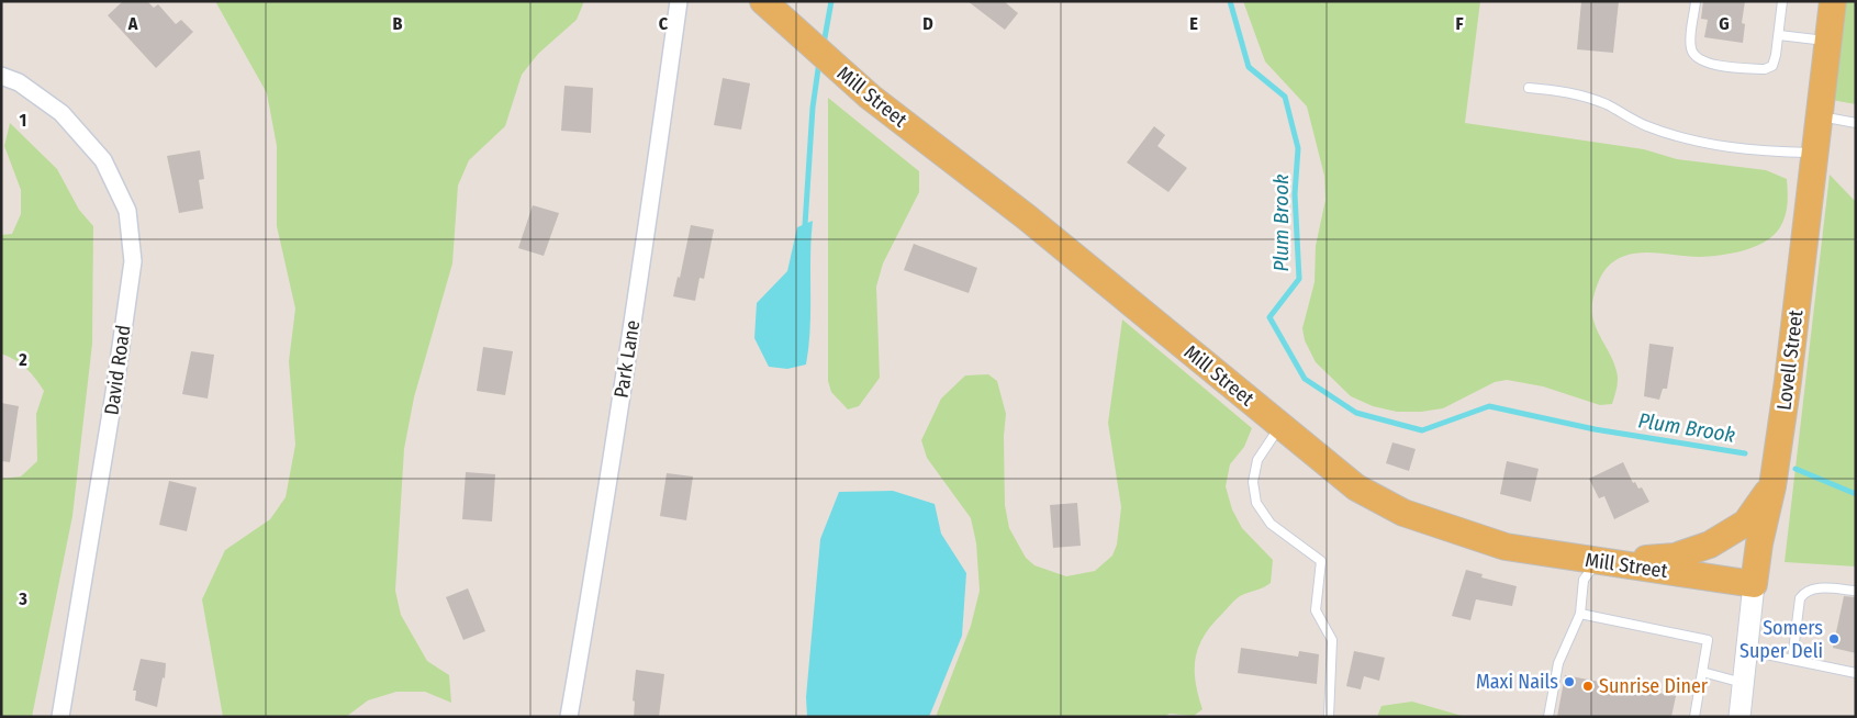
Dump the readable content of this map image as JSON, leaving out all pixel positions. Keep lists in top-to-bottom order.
{
  "streets": {
    "main road": ["Mill Street", "Lovell Street"],
    "street": ["Park Lane", "David Road"]
  },
  "crossings": [
    ["Mill Street", "Lovell Street"]
  ],
  "water": ["Plum Brook"],
  "places": ["Somers Super Deli", "Maxi Nails", "Sunrise Diner"],
  "grid": {
    "columns": [
      "A",
      "B",
      "C",
      "D",
      "E",
      "F",
      "G"
    ],
    "rows": ["1", "2", "3"]
  }
}
